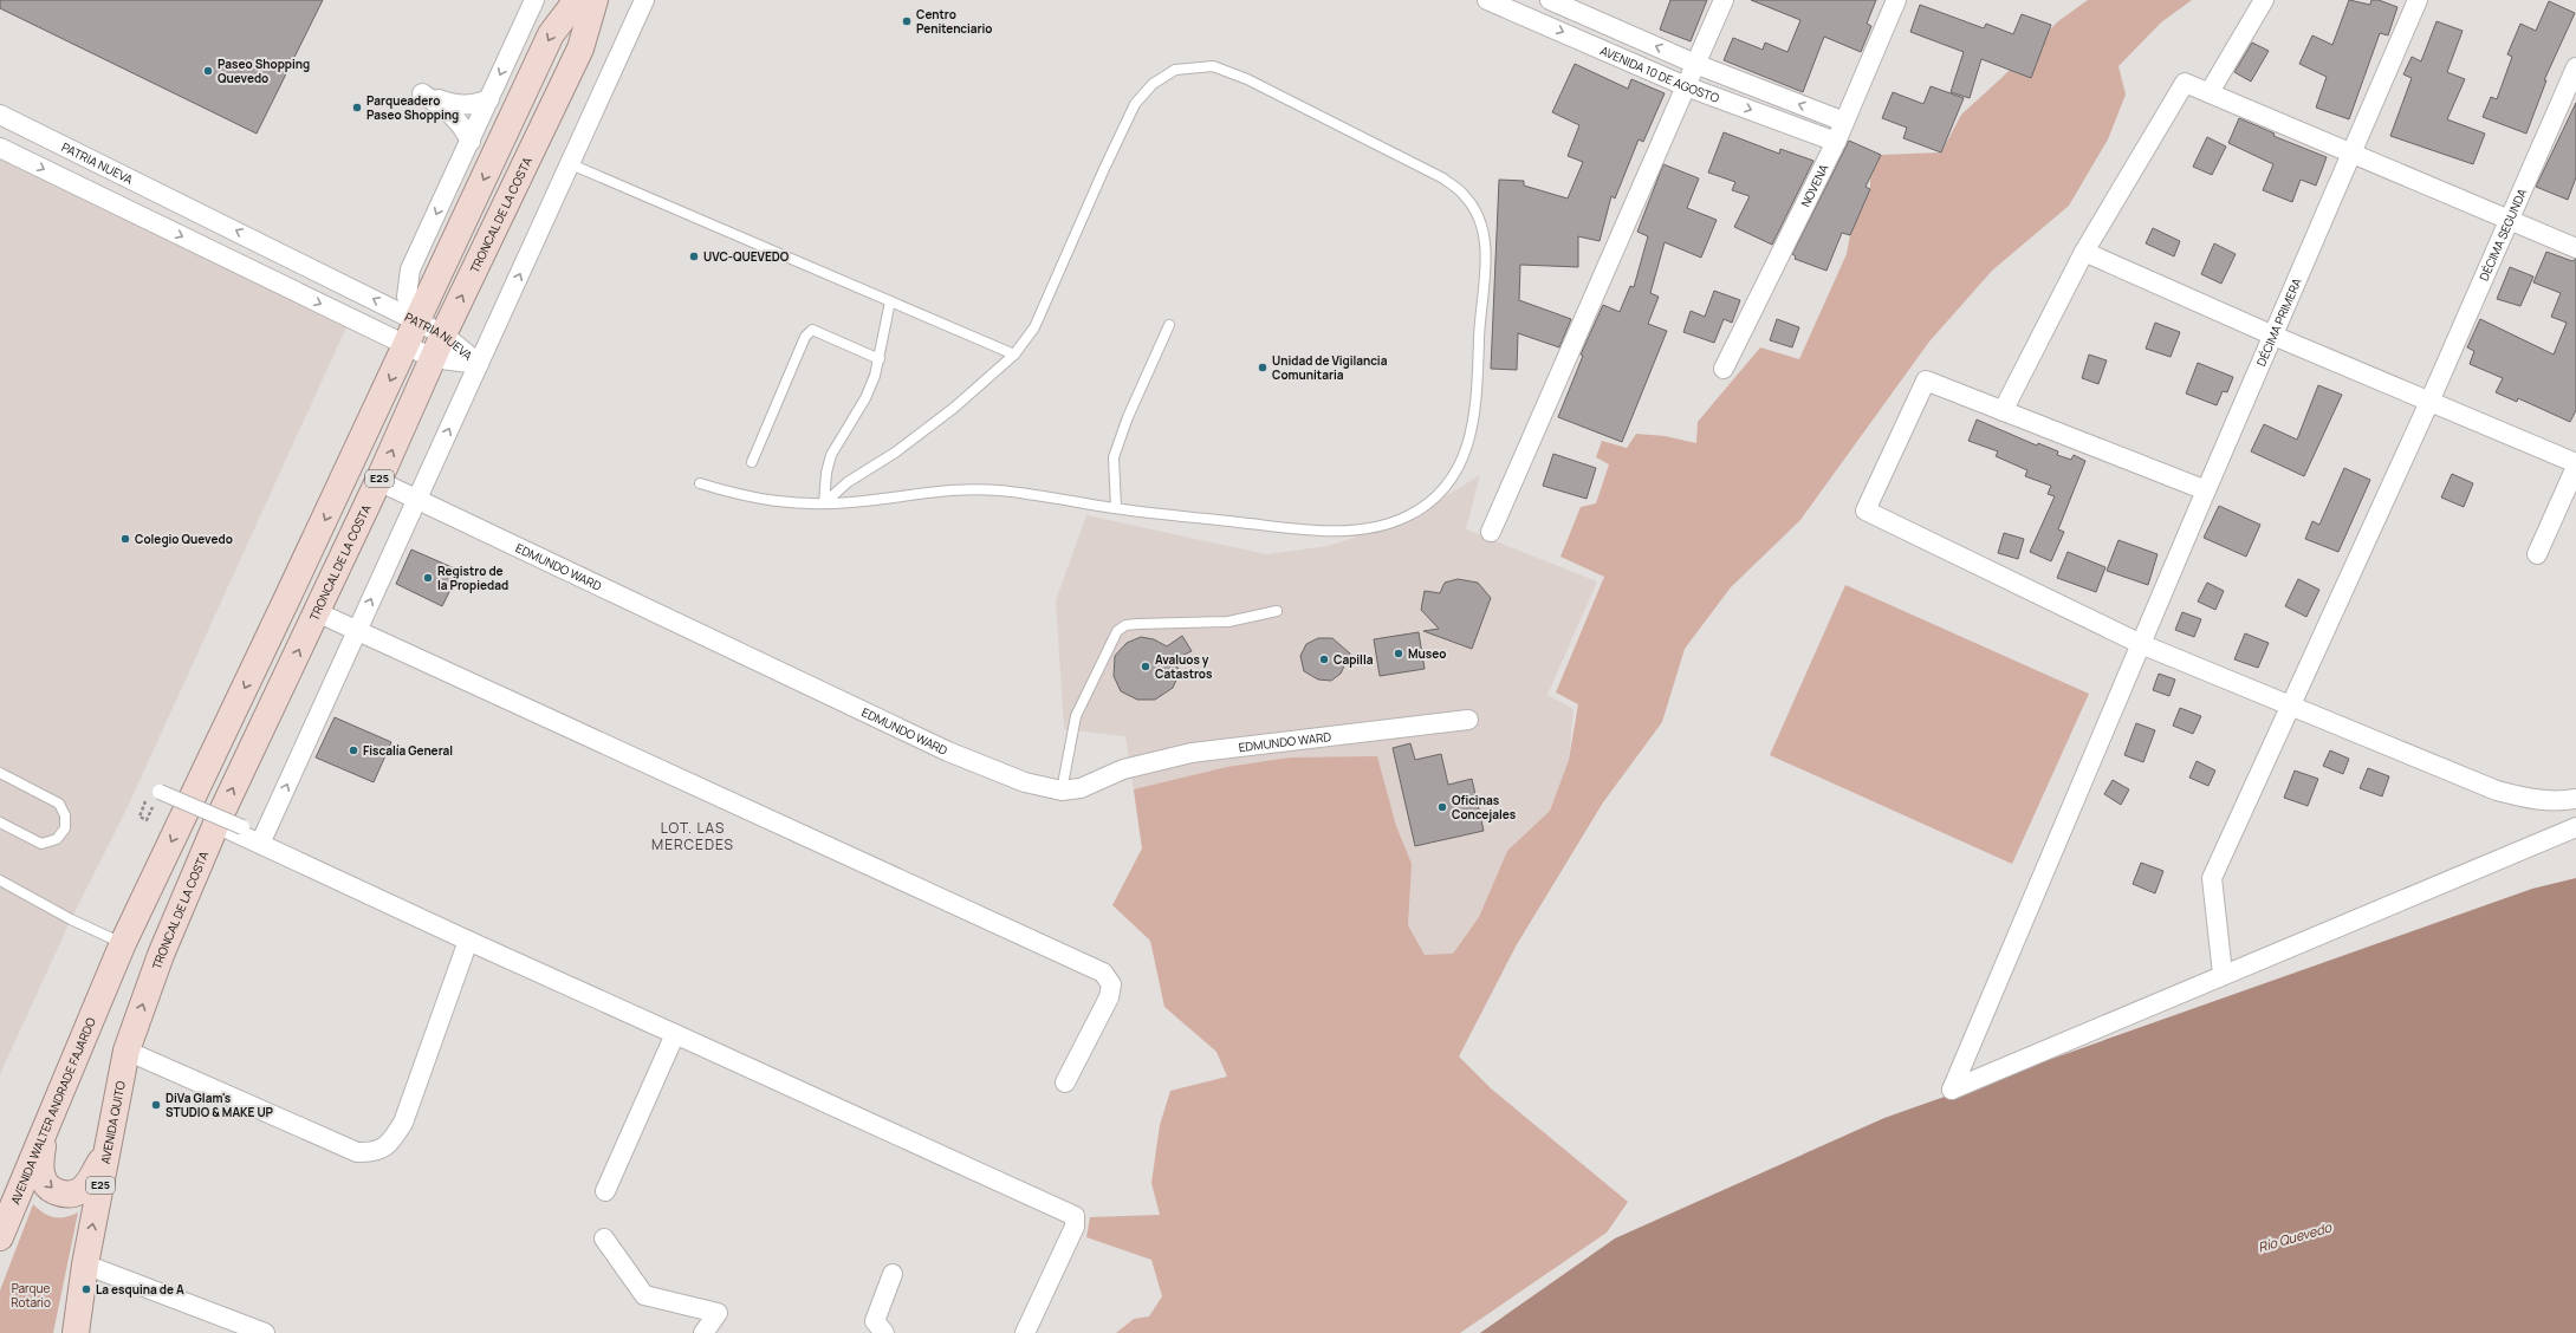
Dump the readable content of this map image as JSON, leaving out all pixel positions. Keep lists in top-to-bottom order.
{
  "streets": {
    "highway": [
      "TRONCAL DE LA COSTA",
      "E25",
      "AVENIDA WALTER ANDRADE FAJARDO",
      "AVENIDA QUITO"
    ],
    "street": [
      "AVENIDA 10 DE AGOSTO",
      "PATRIA NUEVA",
      "NOVENA",
      "DÉCIMA SEGUNDA",
      "DÉCIMA PRIMERA",
      "EDMUNDO WARD"
    ]
  },
  "crossings": [
    ["AVENIDA 10 DE AGOSTO", "NOVENA"],
    ["PATRIA NUEVA", "TRONCAL DE LA COSTA"],
    ["PATRIA NUEVA", "E25"],
    ["TRONCAL DE LA COSTA", "EDMUNDO WARD"],
    ["TRONCAL DE LA COSTA", "AVENIDA QUITO"],
    ["DÉCIMA SEGUNDA", "DÉCIMA PRIMERA"],
    ["E25", "AVENIDA WALTER ANDRADE FAJARDO"]
  ],
  "one_way": ["AVENIDA QUITO"],
  "districts": ["LOT. LAS MERCEDES"],
  "water": ["Río Quevedo"],
  "parks": ["Parque Rotario"],
  "places": [
    "Centro Penitenciario",
    "Paseo Shopping Quevedo",
    "Parqueadero Paseo Shopping",
    "UVC-QUEVEDO",
    "Unidad de Vigilancia Comunitaria",
    "Colegio Quevedo",
    "Registro de la Propiedad",
    "Museo",
    "Capilla",
    "Avaluos y Catastros",
    "Fiscalía General",
    "Oficinas Concejales",
    "DiVa Glam's STUDIO & MAKE UP",
    "La esquina de A"
  ]
}
